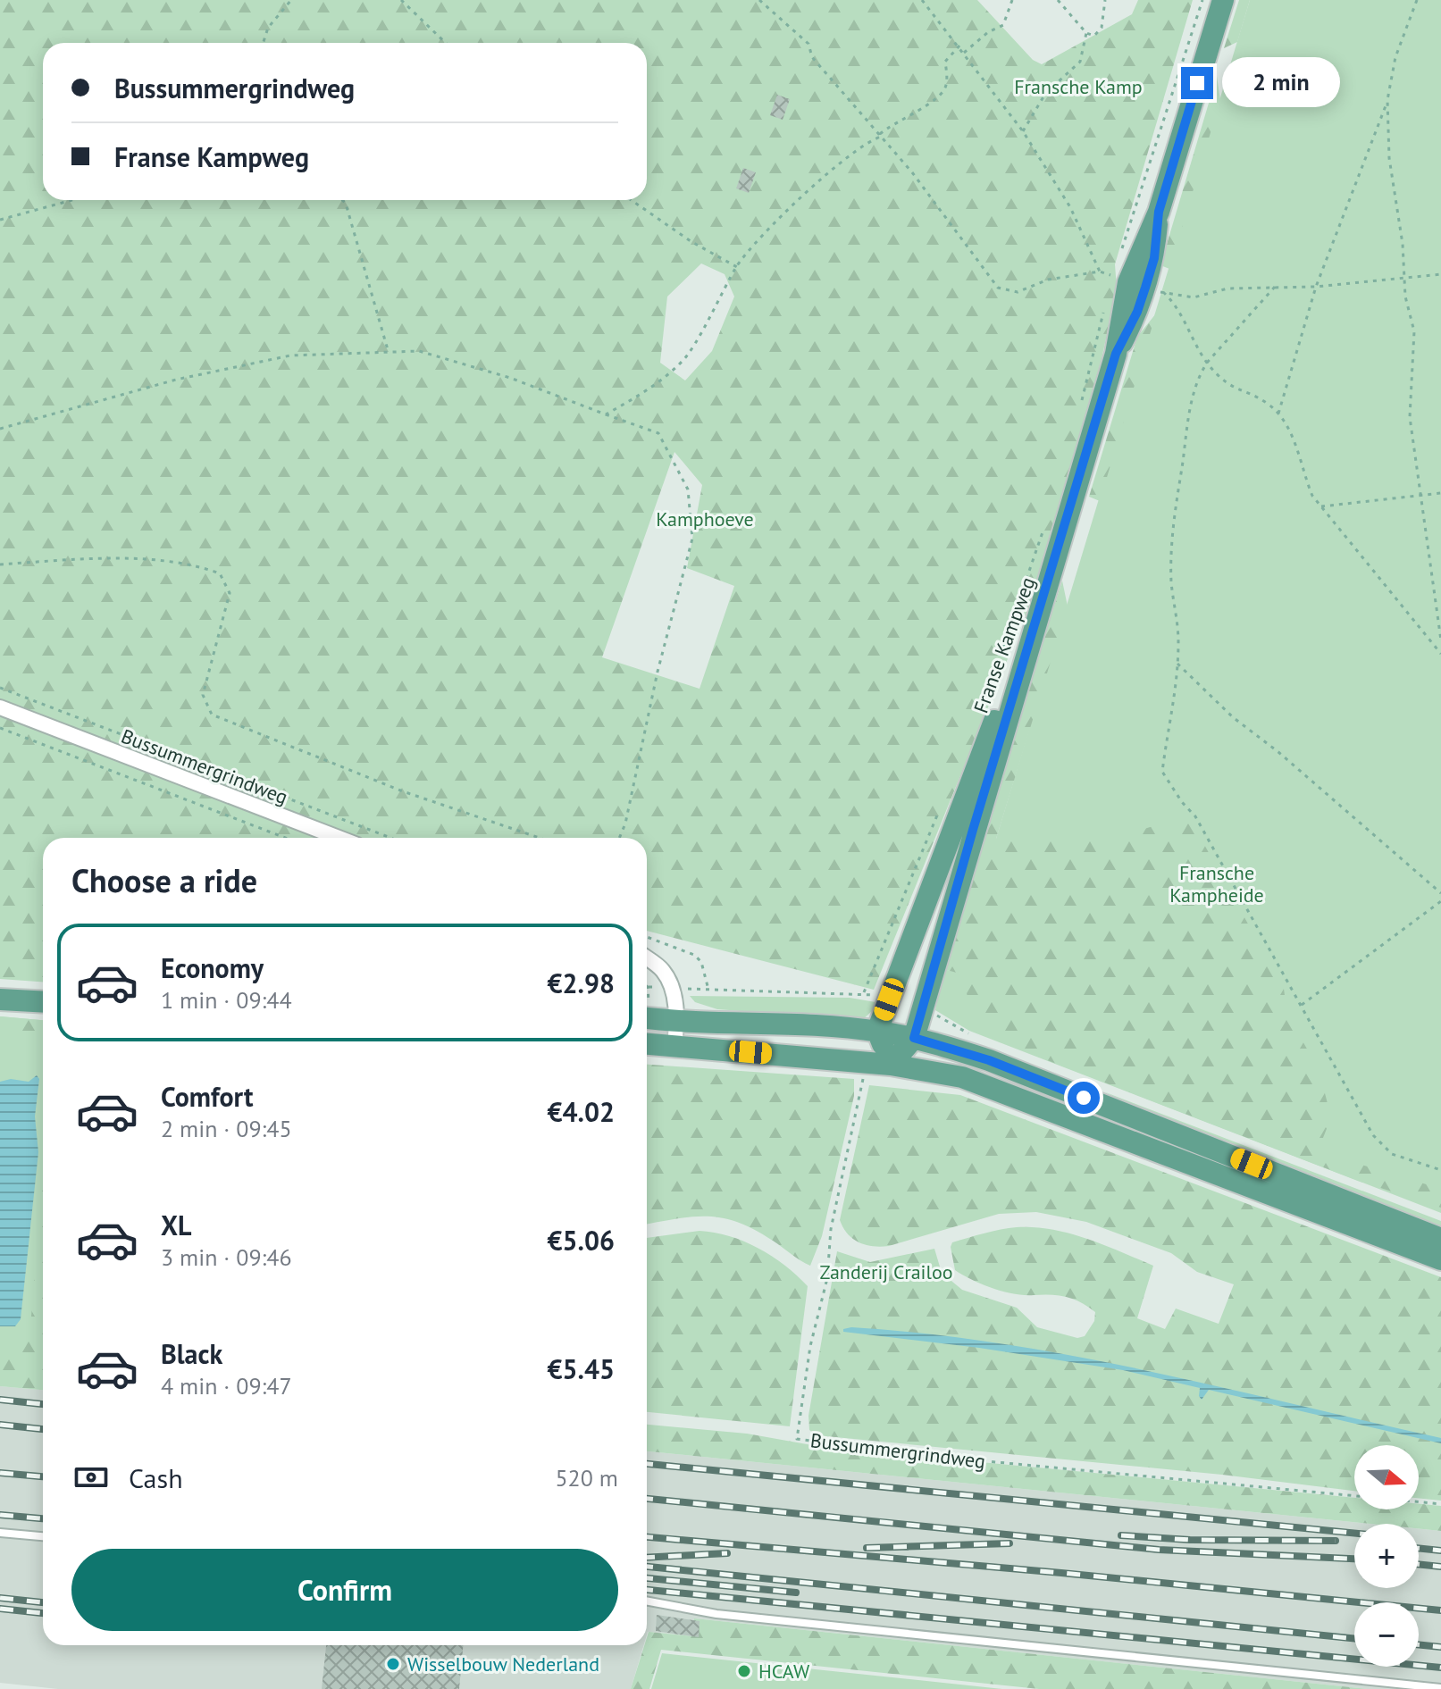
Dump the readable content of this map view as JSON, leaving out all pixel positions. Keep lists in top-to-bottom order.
{
  "streets": {
    "main road": ["Franse Kampweg"],
    "street": ["Bussummergrindweg"]
  },
  "parks": [
    "Fransche Kamp",
    "Kamphoeve",
    "Fransche Kampheide",
    "Zanderij Crailoo"
  ],
  "places": ["Wisselbouw Nederland", "HCAW"],
  "north": "right",
  "page": {
    "banner": ["Bussummergrindweg", "Franse Kampweg"],
    "bubble": "2 min",
    "heading": "Choose a ride",
    "list": [
      {
        "name": "Economy",
        "note": "1 min · 09:44",
        "value": "€2.98"
      },
      {
        "name": "Comfort",
        "note": "2 min · 09:45",
        "value": "€4.02"
      },
      {
        "name": "XL",
        "note": "3 min · 09:46",
        "value": "€5.06"
      },
      {
        "name": "Black",
        "note": "4 min · 09:47",
        "value": "€5.45"
      }
    ],
    "pay": ["Cash", "520 m"],
    "map_buttons": ["+", "−"],
    "buttons": "Confirm"
  }
}
